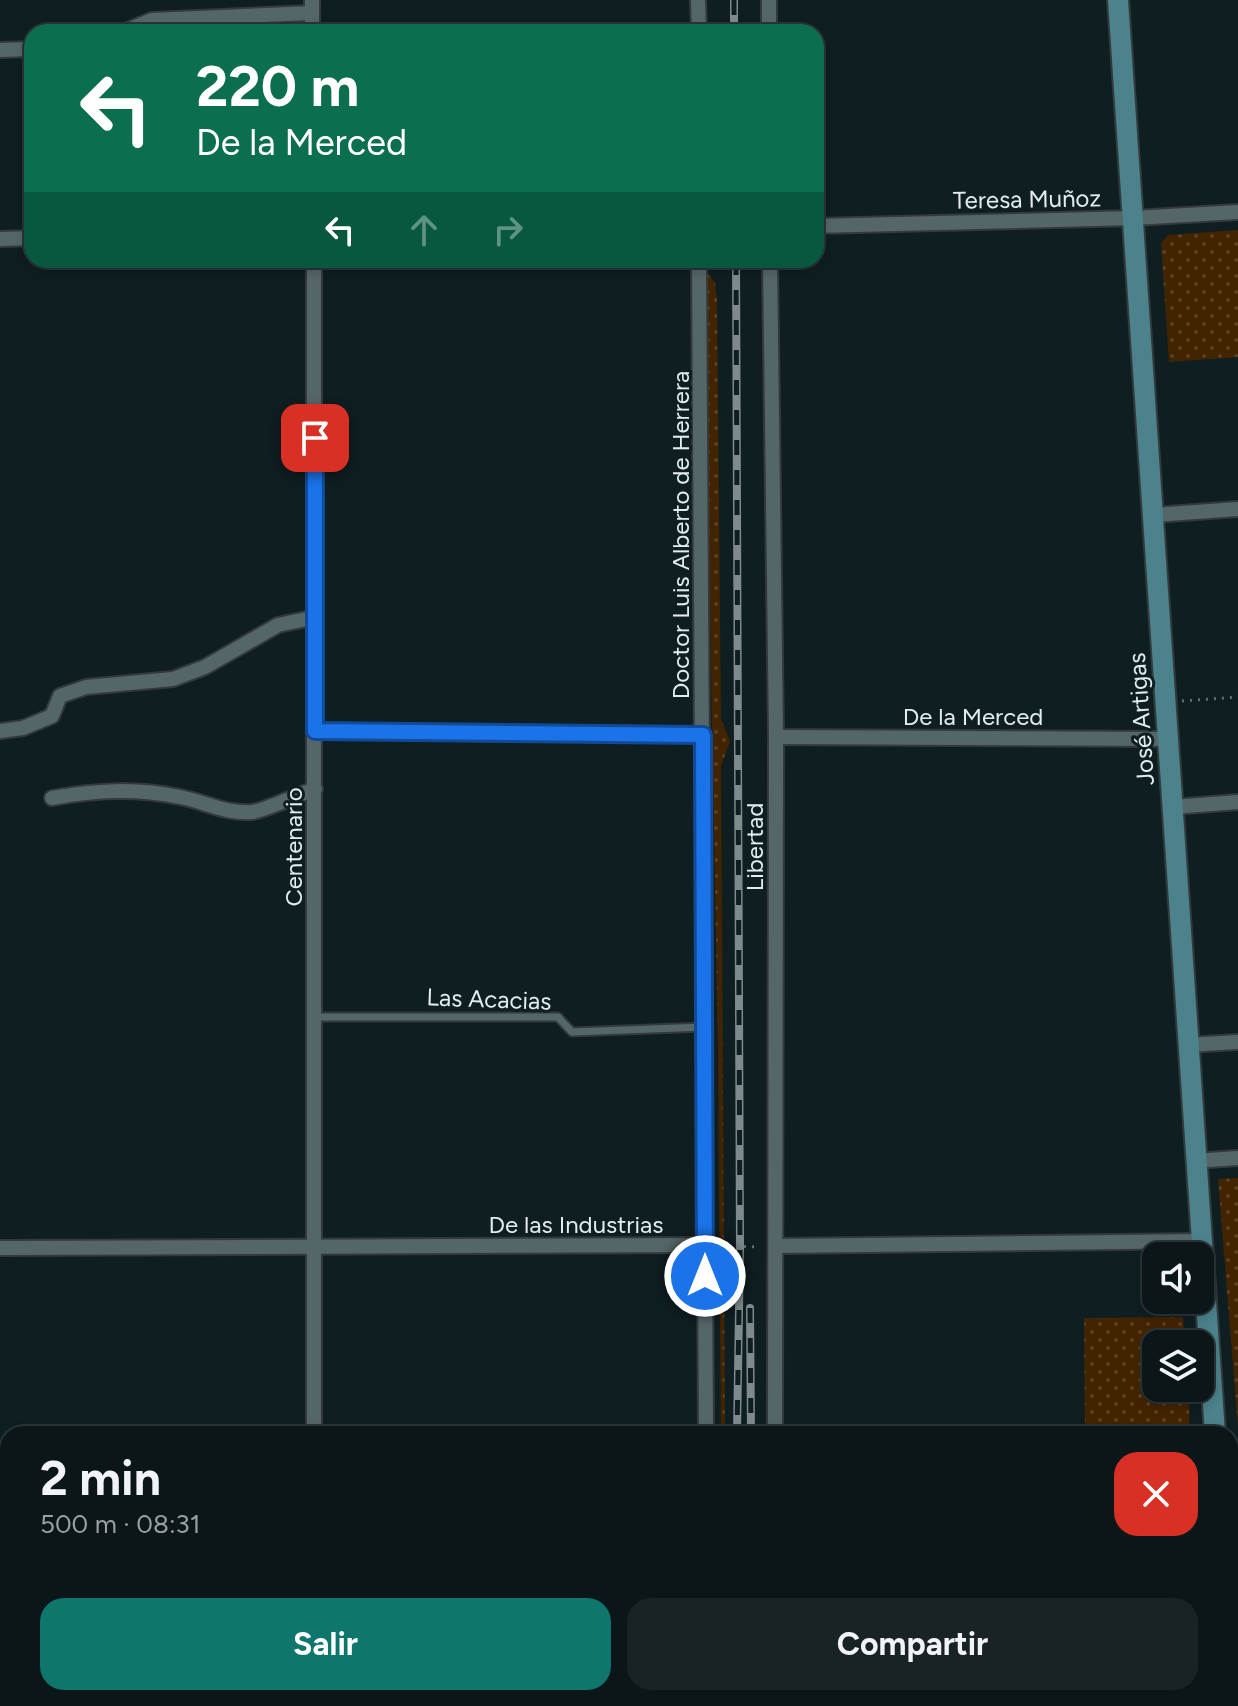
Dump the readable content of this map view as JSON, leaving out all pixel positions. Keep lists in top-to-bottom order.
{
  "streets": {
    "street": [
      "Teresa Muñoz",
      "Doctor Luis Alberto de Herrera",
      "De la Merced",
      "José Artigas",
      "Centenario",
      "Libertad",
      "De las Industrias"
    ],
    "lane": ["Las Acacias"]
  },
  "crossings": [
    ["Teresa Muñoz", "José Artigas"],
    ["Doctor Luis Alberto de Herrera", "Las Acacias"],
    ["Doctor Luis Alberto de Herrera", "De las Industrias"],
    ["De la Merced", "José Artigas"],
    ["De la Merced", "Libertad"],
    ["Centenario", "Las Acacias"],
    ["Centenario", "De las Industrias"]
  ],
  "page": {
    "turn": ["220 m", "De la Merced"],
    "heading": ["2 min", "500 m · 08:31"],
    "buttons": ["Salir", "Compartir"]
  }
}
